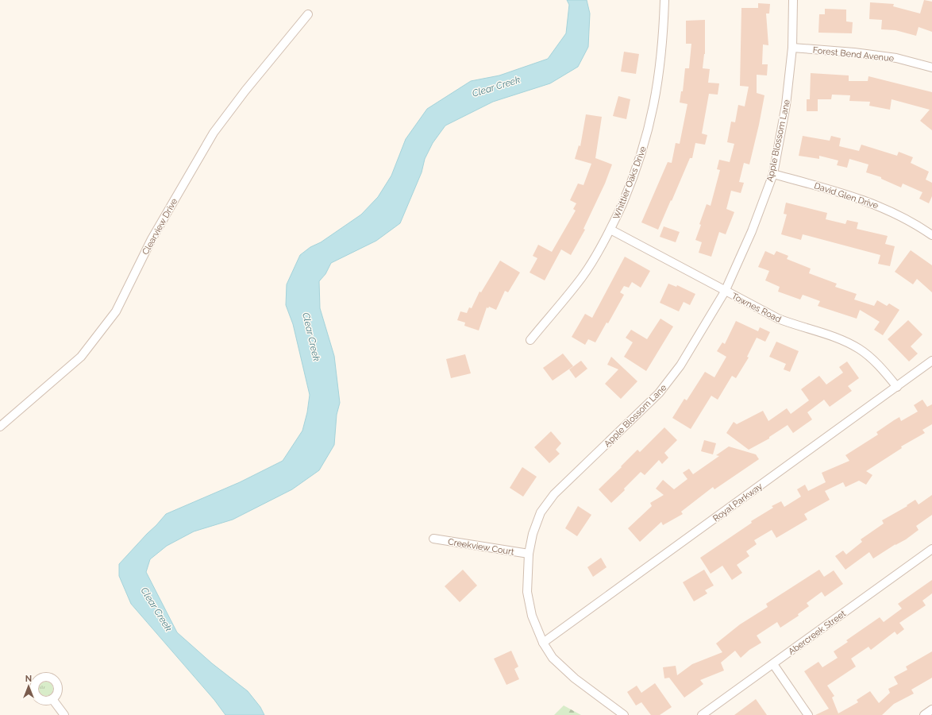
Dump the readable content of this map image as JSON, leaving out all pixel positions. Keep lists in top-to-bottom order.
{
  "streets": {
    "street": [
      "Forest Bend Avenue",
      "Apple Blossom Lane",
      "Whittier Oaks Drive",
      "David Glen Drive",
      "Clearview Drive",
      "Townes Road",
      "Royal Parkway",
      "Creekview Court",
      "Abercreek Street"
    ]
  },
  "crossings": [
    ["Forest Bend Avenue", "Apple Blossom Lane"],
    ["Apple Blossom Lane", "David Glen Drive"],
    ["Apple Blossom Lane", "Townes Road"],
    ["Apple Blossom Lane", "Royal Parkway"],
    ["Apple Blossom Lane", "Creekview Court"],
    ["Whittier Oaks Drive", "Townes Road"],
    ["Townes Road", "Royal Parkway"]
  ],
  "water": ["Clear Creek"],
  "north": "top"
}
